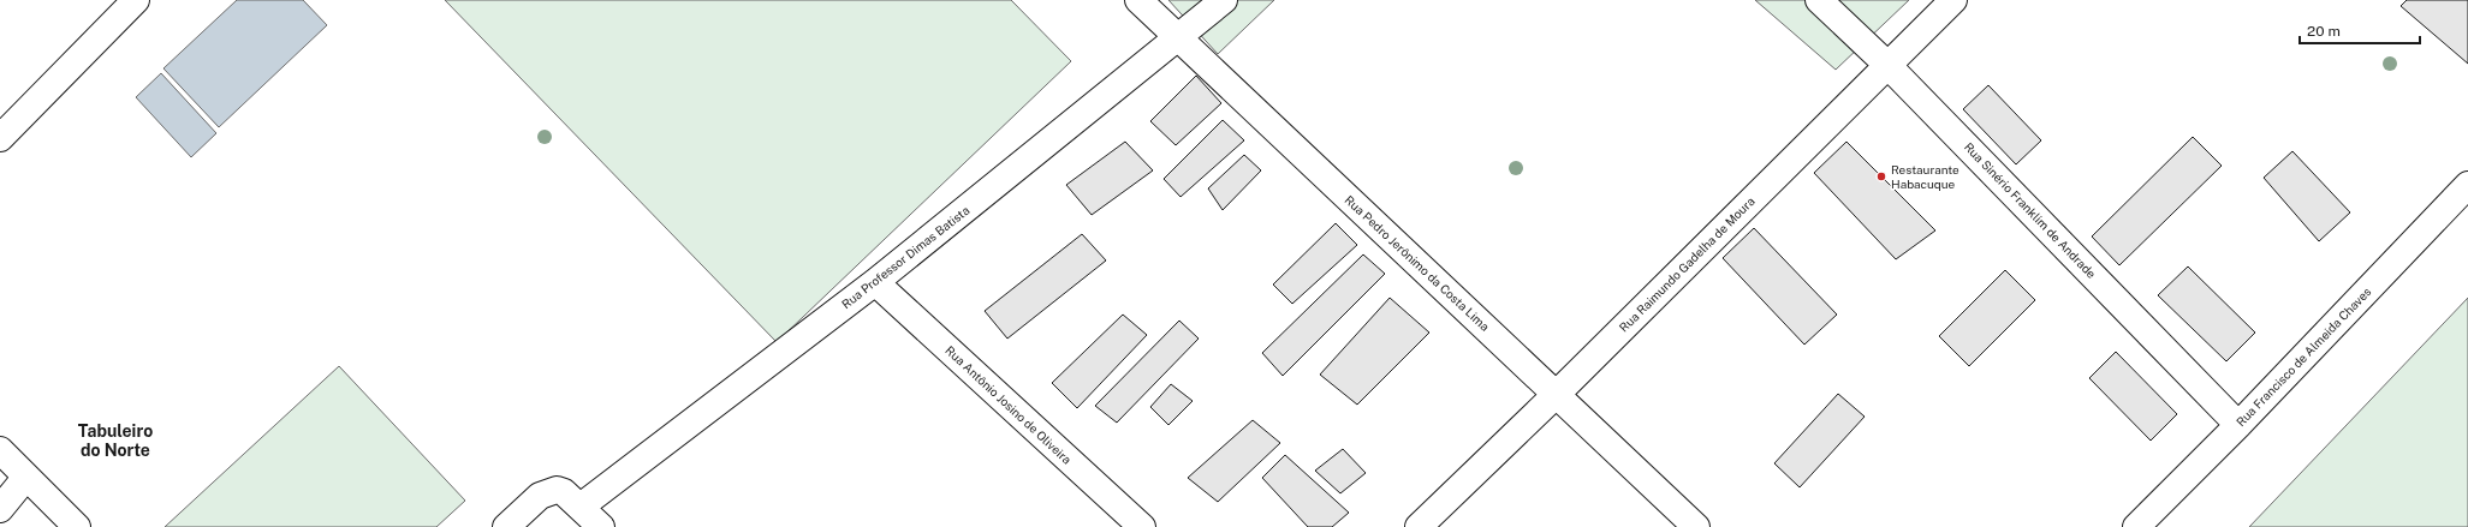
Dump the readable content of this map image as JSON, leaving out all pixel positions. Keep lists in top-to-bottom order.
{
  "streets": {
    "street": [
      "Rua Sinério Franklim de Andrade",
      "Rua Professor Dimas Batista",
      "Rua Pedro Jerônimo da Costa Lima",
      "Rua Raimundo Gadelha de Moura",
      "Rua Francisco de Almeida Chaves",
      "Rua Antônio Josino de Oliveira"
    ]
  },
  "crossings": [
    ["Rua Sinério Franklim de Andrade", "Rua Raimundo Gadelha de Moura"],
    ["Rua Sinério Franklim de Andrade", "Rua Francisco de Almeida Chaves"],
    ["Rua Professor Dimas Batista", "Rua Pedro Jerônimo da Costa Lima"],
    ["Rua Professor Dimas Batista", "Rua Antônio Josino de Oliveira"],
    ["Rua Pedro Jerônimo da Costa Lima", "Rua Raimundo Gadelha de Moura"]
  ],
  "districts": ["Tabuleiro do Norte"],
  "places": ["Restaurante Habacuque"],
  "scale_bar": "20 m"
}
